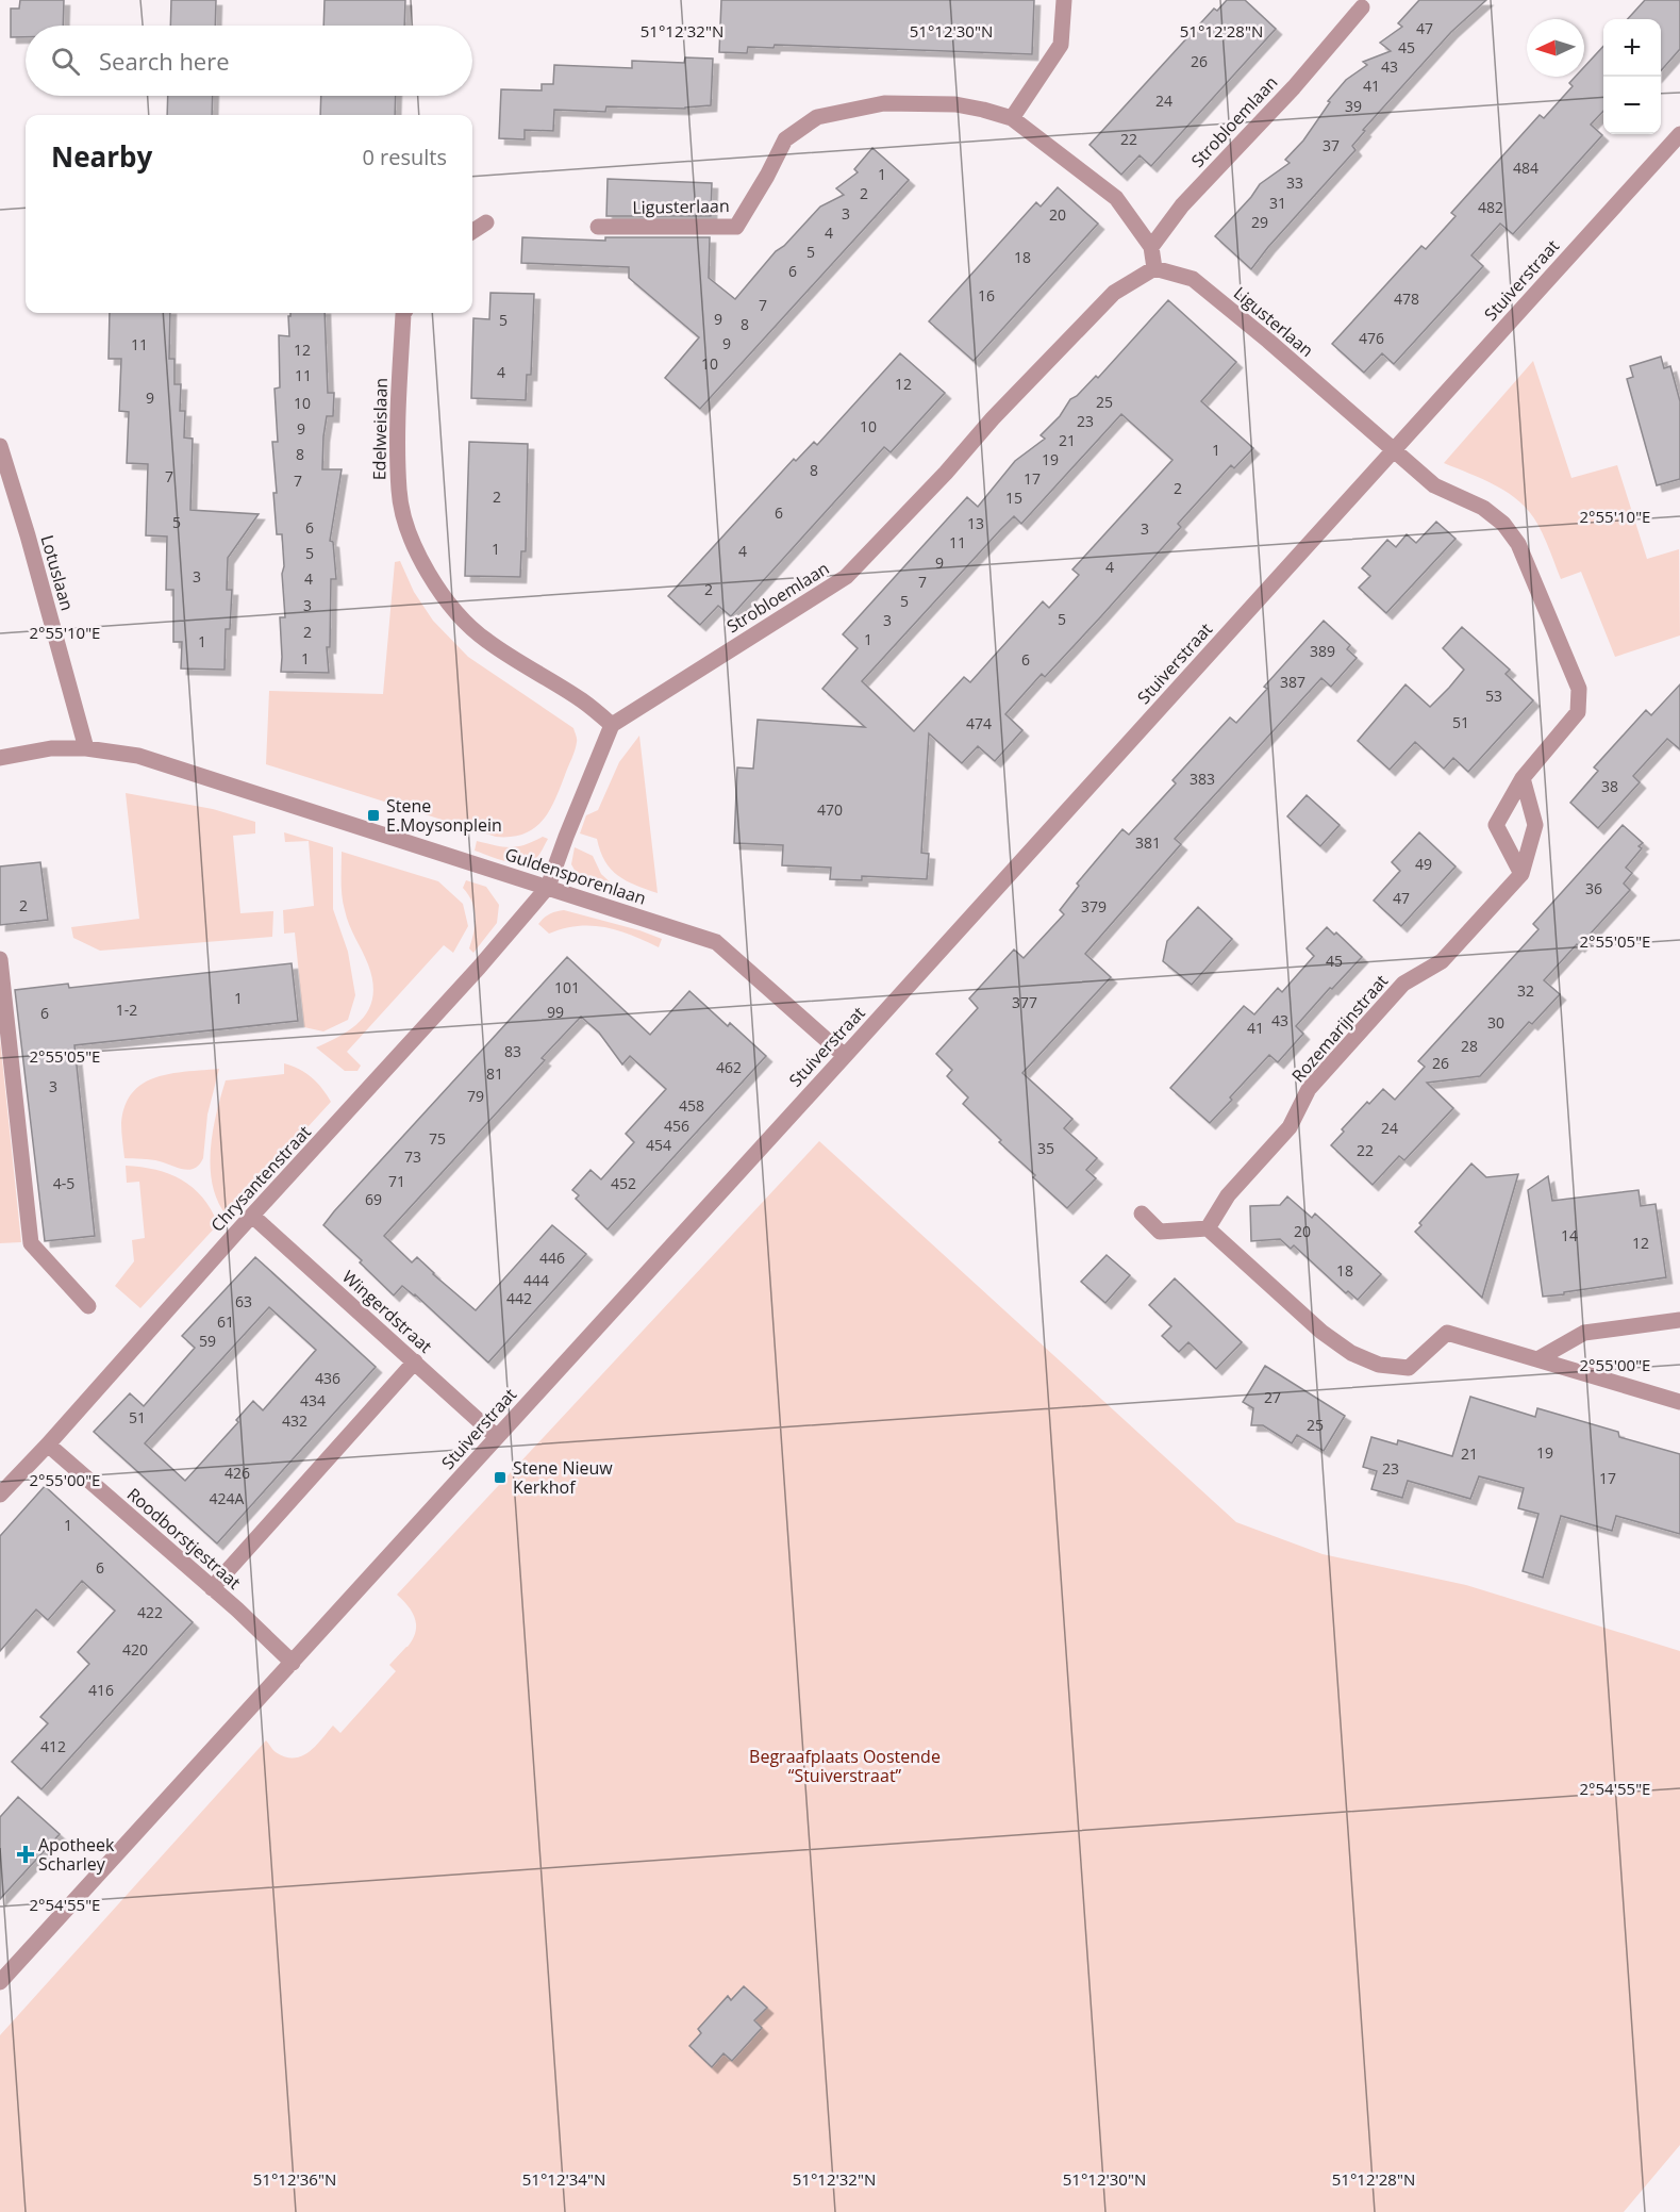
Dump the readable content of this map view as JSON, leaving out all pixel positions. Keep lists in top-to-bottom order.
{
  "streets": {
    "street": [
      "Strobloemlaan",
      "Ligusterlaan",
      "Stuiverstraat",
      "Edelweislaan",
      "Lotuslaan",
      "Guldensporenlaan",
      "Rozemarijnstraat",
      "Chrysantenstraat",
      "Wingerdstraat",
      "Roodborstjestraat"
    ]
  },
  "crossings": [
    ["Strobloemlaan", "Ligusterlaan"],
    ["Strobloemlaan", "Edelweislaan"],
    ["Ligusterlaan", "Stuiverstraat"],
    ["Stuiverstraat", "Guldensporenlaan"],
    ["Stuiverstraat", "Wingerdstraat"],
    ["Stuiverstraat", "Roodborstjestraat"],
    ["Lotuslaan", "Guldensporenlaan"],
    ["Guldensporenlaan", "Chrysantenstraat"],
    ["Chrysantenstraat", "Wingerdstraat"],
    ["Chrysantenstraat", "Roodborstjestraat"]
  ],
  "parks": ["Begraafplaats Oostende “Stuiverstraat”"],
  "places": {
    "transit": ["Stene E.Moysonplein", "Stene Nieuw Kerkhof"],
    "health": ["Apotheek Scharley"]
  },
  "house_numbers": [
    "47",
    "45",
    "26",
    "43",
    "41",
    "24",
    "39",
    "22",
    "37",
    "484",
    "1",
    "33",
    "2",
    "31",
    "482",
    "3",
    "20",
    "29",
    "4",
    "5",
    "18",
    "6",
    "16",
    "478",
    "7",
    "9",
    "5",
    "8",
    "476",
    "9",
    "11",
    "12",
    "10",
    "4",
    "11",
    "12",
    "9",
    "25",
    "10",
    "23",
    "10",
    "9",
    "21",
    "1",
    "8",
    "19",
    "8",
    "7",
    "17",
    "7",
    "2",
    "2",
    "15",
    "6",
    "5",
    "13",
    "6",
    "3",
    "11",
    "1",
    "4",
    "5",
    "9",
    "4",
    "3",
    "4",
    "7",
    "2",
    "5",
    "3",
    "5",
    "3",
    "2",
    "1",
    "1",
    "389",
    "1",
    "6",
    "387",
    "53",
    "51",
    "474",
    "383",
    "38",
    "470",
    "381",
    "49",
    "36",
    "47",
    "2",
    "379",
    "45",
    "101",
    "32",
    "1",
    "377",
    "1-2",
    "99",
    "6",
    "43",
    "30",
    "41",
    "28",
    "83",
    "26",
    "462",
    "81",
    "3",
    "79",
    "458",
    "456",
    "24",
    "75",
    "454",
    "35",
    "22",
    "73",
    "71",
    "4-5",
    "452",
    "69",
    "20",
    "14",
    "12",
    "446",
    "18",
    "444",
    "442",
    "63",
    "61",
    "59",
    "436",
    "27",
    "434",
    "51",
    "432",
    "25",
    "19",
    "21",
    "23",
    "426",
    "17",
    "424A",
    "1",
    "6",
    "422",
    "420",
    "416",
    "412"
  ],
  "north": "left",
  "page": {
    "map_buttons": ["+", "−"],
    "search": "Search here",
    "heading": ["Nearby", "0 results"]
  },
  "coordinates": [
    "51°12'32\"N",
    "51°12'30\"N",
    "51°12'28\"N",
    "2°55'10\"E",
    "2°55'05\"E",
    "2°55'00\"E",
    "2°54'55\"E",
    "51°12'36\"N",
    "51°12'34\"N"
  ]
}
